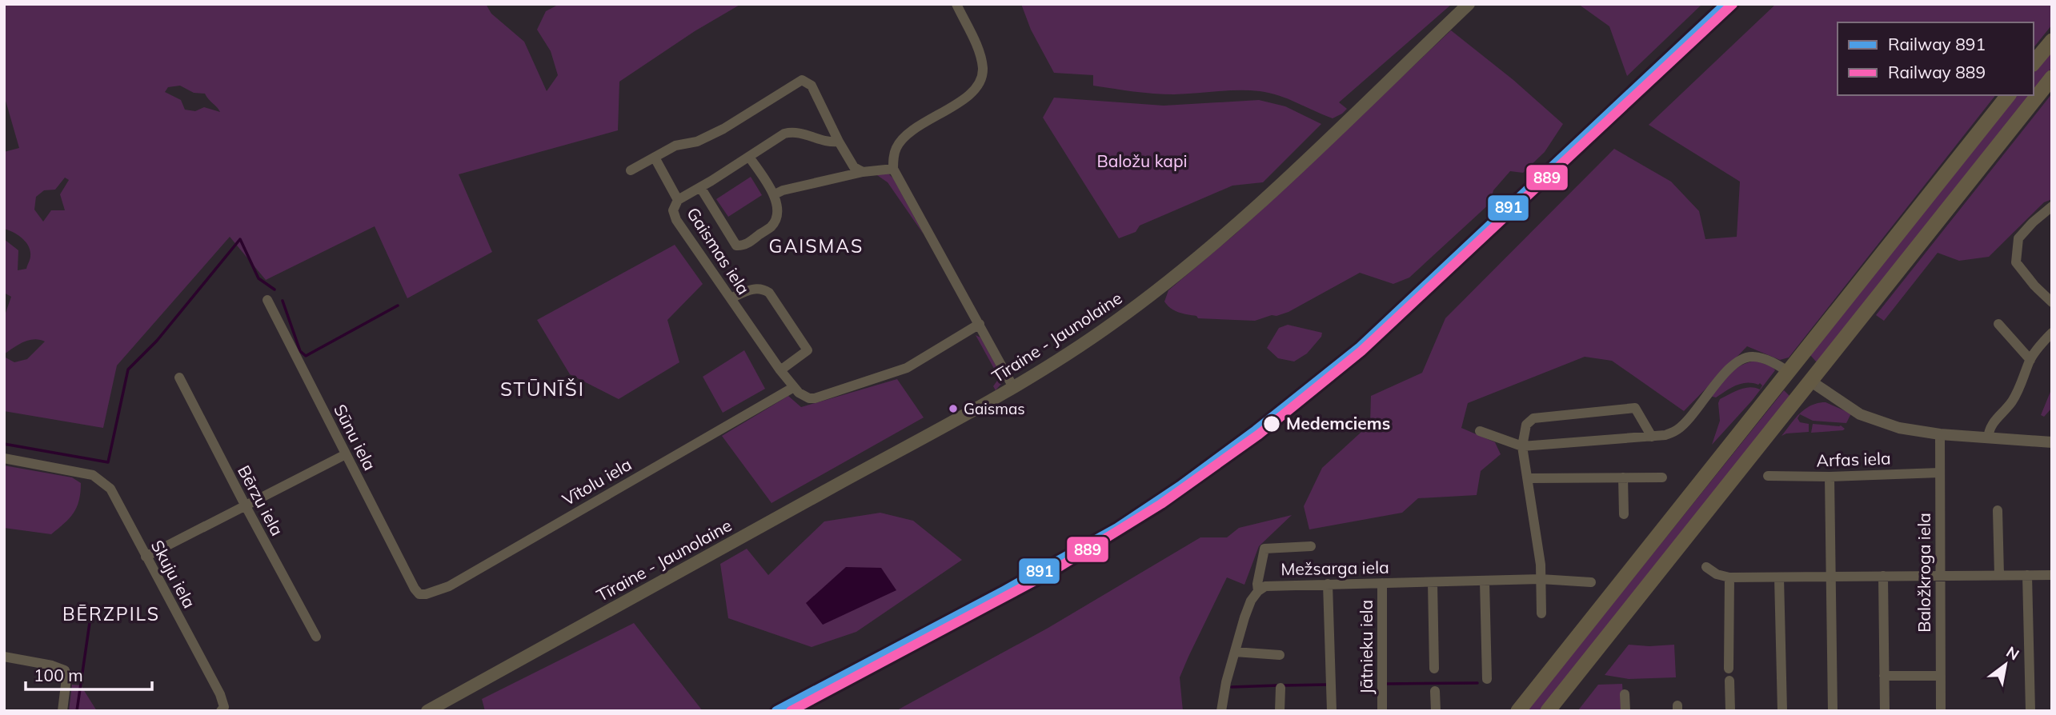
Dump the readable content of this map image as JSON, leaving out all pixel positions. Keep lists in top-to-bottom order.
{
  "streets": {
    "main road": ["Tīraine - Jaunolaine"],
    "street": [
      "Gaismas iela",
      "Sūnu iela",
      "Arfas iela",
      "Vītolu iela",
      "Bērzu iela",
      "Mežsarga iela",
      "Baložkroga iela",
      "Skuju iela",
      "Jātnieku iela"
    ]
  },
  "crossings": [
    ["Gaismas iela", "Vītolu iela"],
    ["Sūnu iela", "Vītolu iela"],
    ["Arfas iela", "Baložkroga iela"],
    ["Mežsarga iela", "Jātnieku iela"]
  ],
  "districts": ["GAISMAS", "STŪNĪŠI", "BĒRZPILS"],
  "parks": ["Baložu kapi"],
  "places": ["Gaismas", "Medemciems"],
  "lines": ["rail line 891", "rail line 889"],
  "legend": ["Railway 891", "Railway 889"],
  "scale_bar": "100 m",
  "north": "top right"
}
